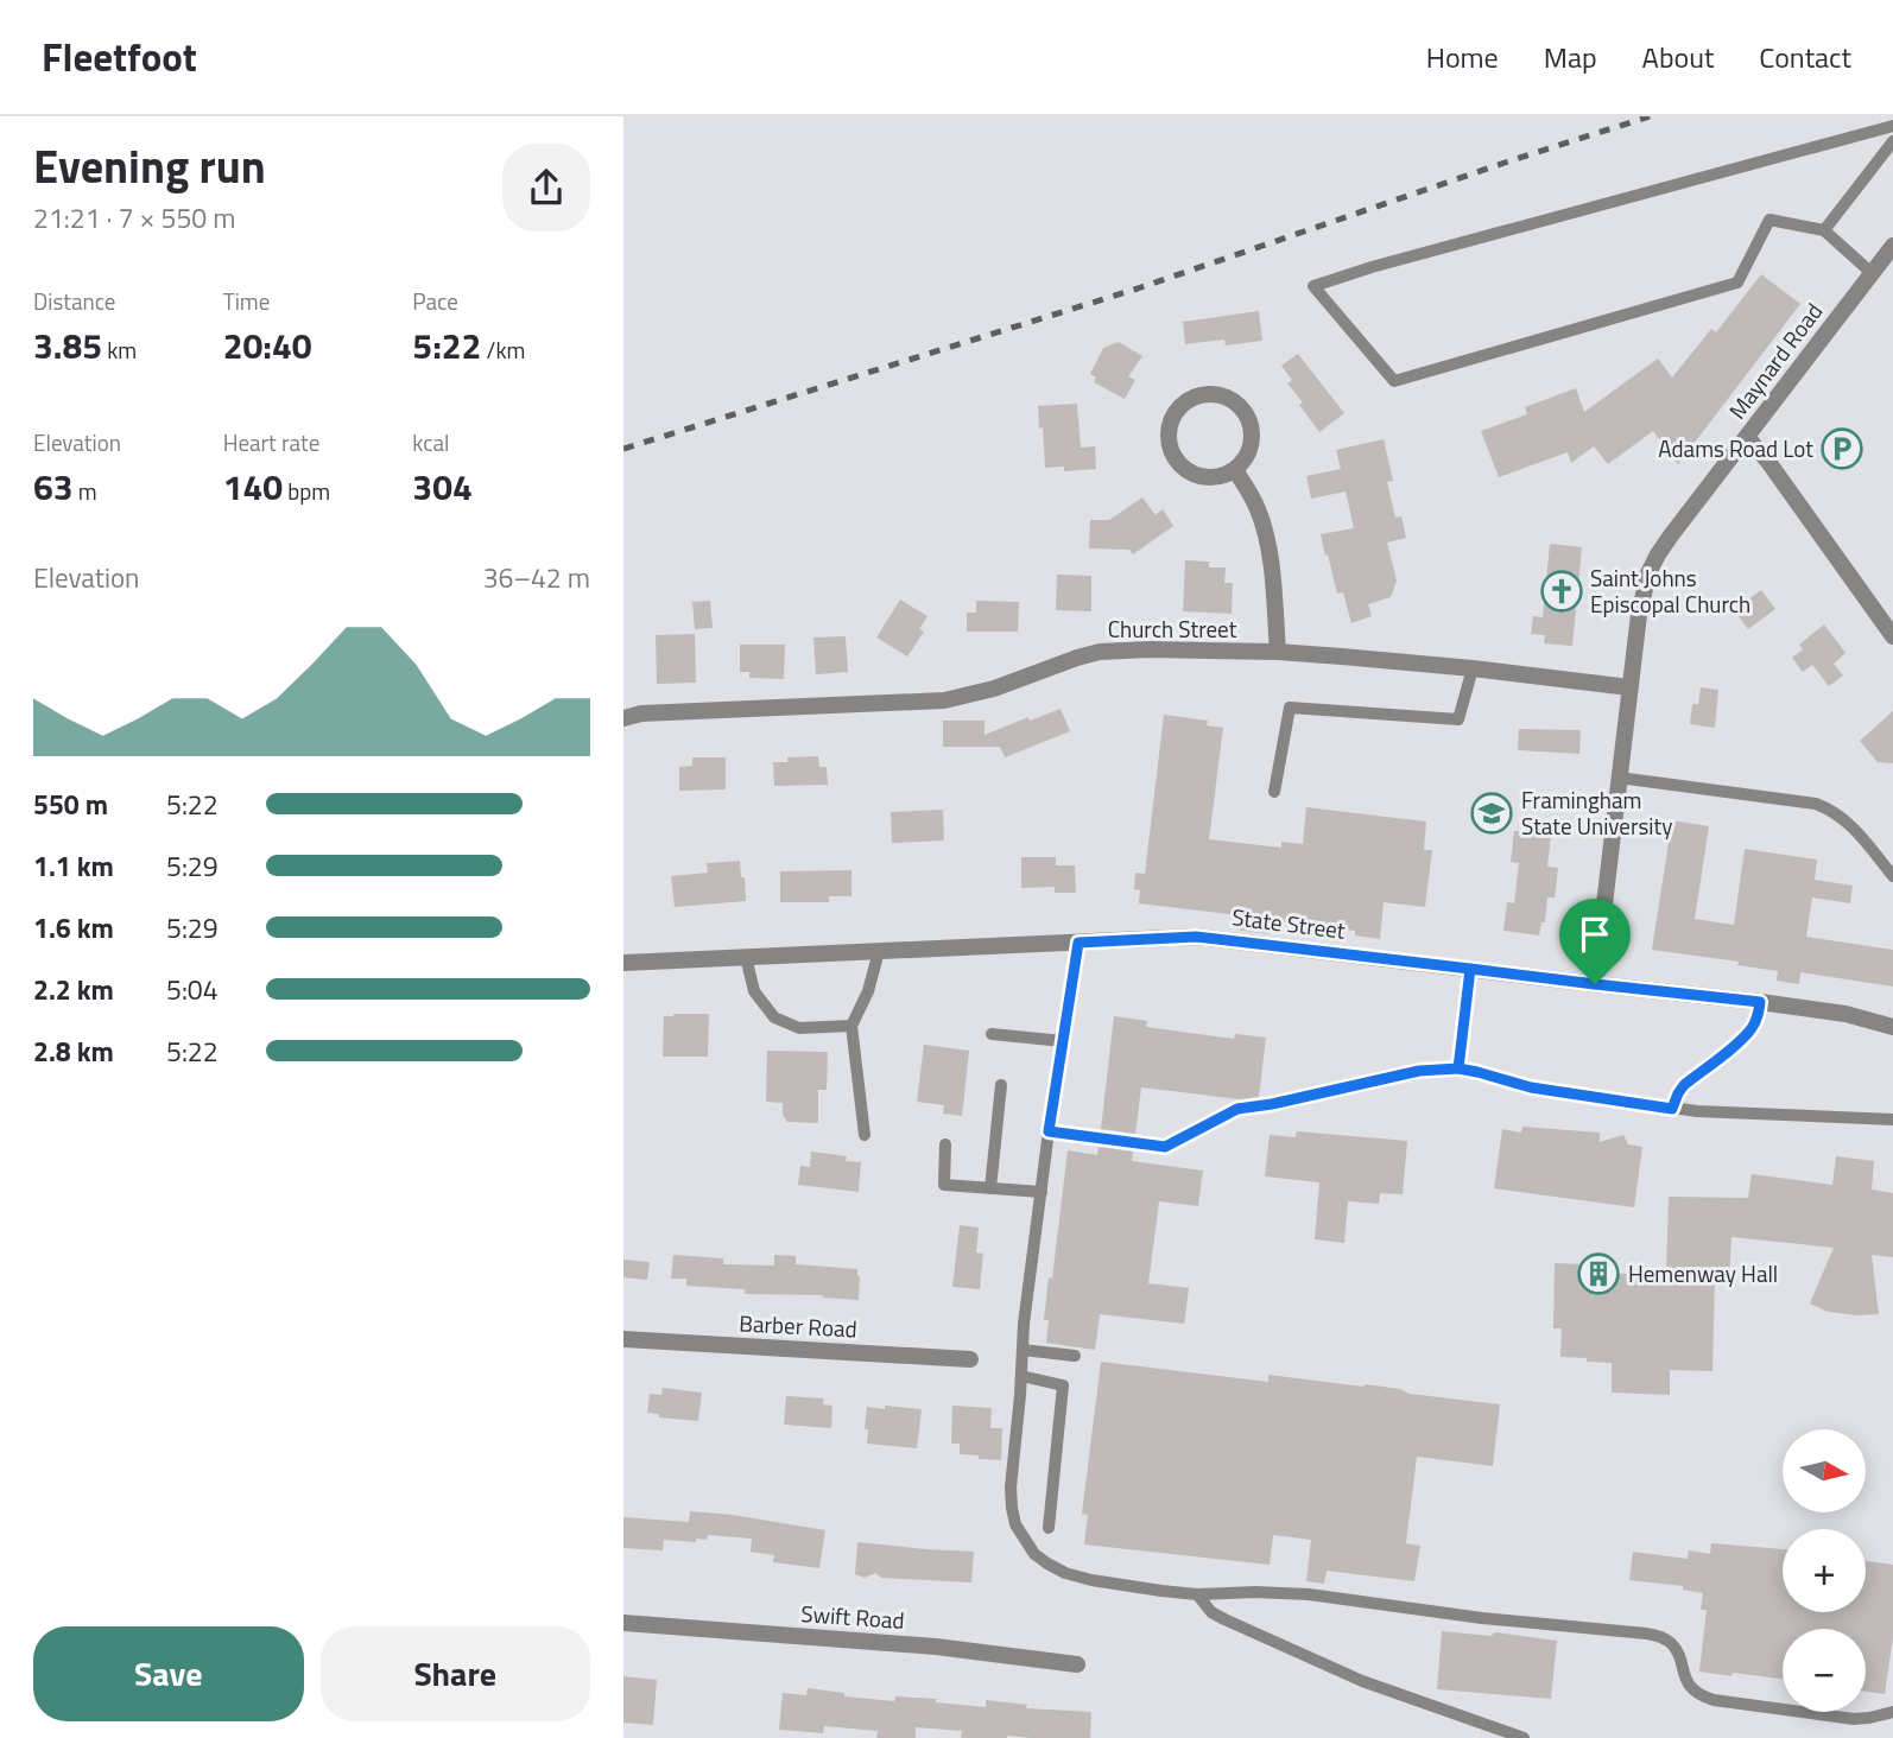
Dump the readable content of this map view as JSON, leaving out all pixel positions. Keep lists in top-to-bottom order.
{
  "streets": {
    "street": [
      "Maynard Road",
      "Church Street",
      "State Street",
      "Barber Road",
      "Swift Road"
    ]
  },
  "crossings": [
    ["Maynard Road", "Church Street"],
    ["Maynard Road", "State Street"]
  ],
  "places": {
    "parking": ["Adams Road Lot"],
    "church": ["Saint Johns Episcopal Church"],
    "school or university": ["Framingham State University"],
    "building": ["Hemenway Hall"]
  },
  "north": "right",
  "page": {
    "header": "Fleetfoot",
    "nav": [
      "Home",
      "Map",
      "About",
      "Contact"
    ],
    "heading": ["Evening run", "21:21 · 7 × 550 m"],
    "stats": [
      ["Distance", "3.85 km"],
      ["Time", "20:40"],
      ["Pace", "5:22 /km"],
      ["Elevation", "63 m"],
      ["Heart rate", "140 bpm"],
      ["kcal", "304"]
    ],
    "chart": ["Elevation", "36–42 m"],
    "list": [
      {
        "name": "550 m",
        "note": "5:22"
      },
      {
        "name": "1.1 km",
        "note": "5:29"
      },
      {
        "name": "1.6 km",
        "note": "5:29"
      },
      {
        "name": "2.2 km",
        "note": "5:04"
      },
      {
        "name": "2.8 km",
        "note": "5:22"
      }
    ],
    "map_buttons": ["+", "−"],
    "buttons": ["Save", "Share"]
  }
}
